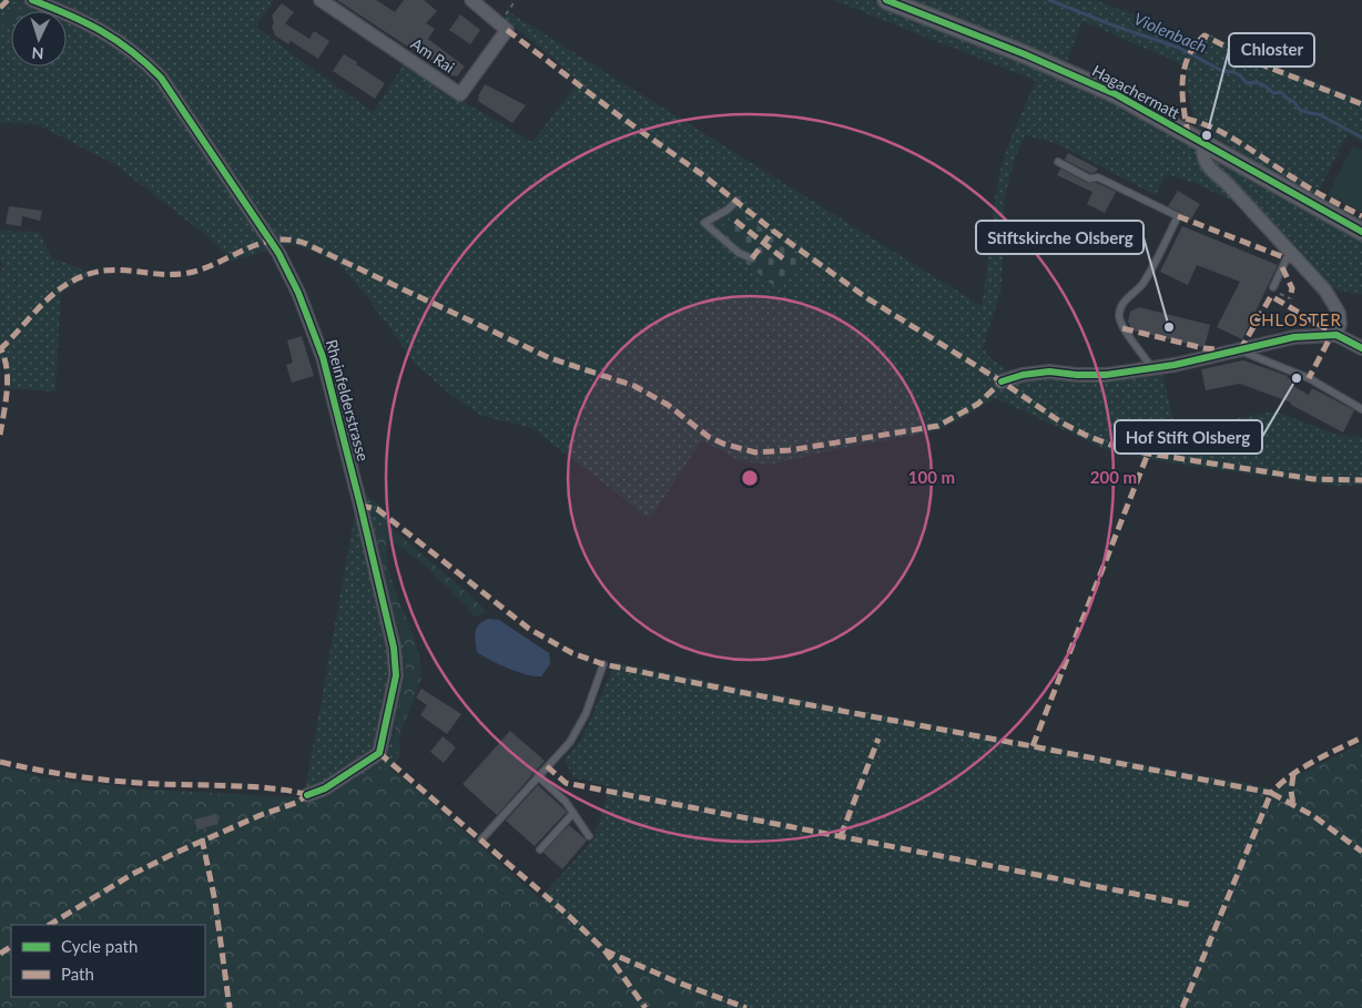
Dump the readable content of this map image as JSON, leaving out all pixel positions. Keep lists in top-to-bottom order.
{
  "streets": {
    "street": ["Am Rai", "Hagachermatt", "Rheinfelderstrasse"]
  },
  "districts": ["CHLOSTER"],
  "water": ["Violenbach"],
  "places": ["Chloster", "Stiftskirche Olsberg", "Hof Stift Olsberg"],
  "legend": ["Cycle path", "Path"],
  "north": "bottom",
  "rings": ["100 m", "200 m"]
}
